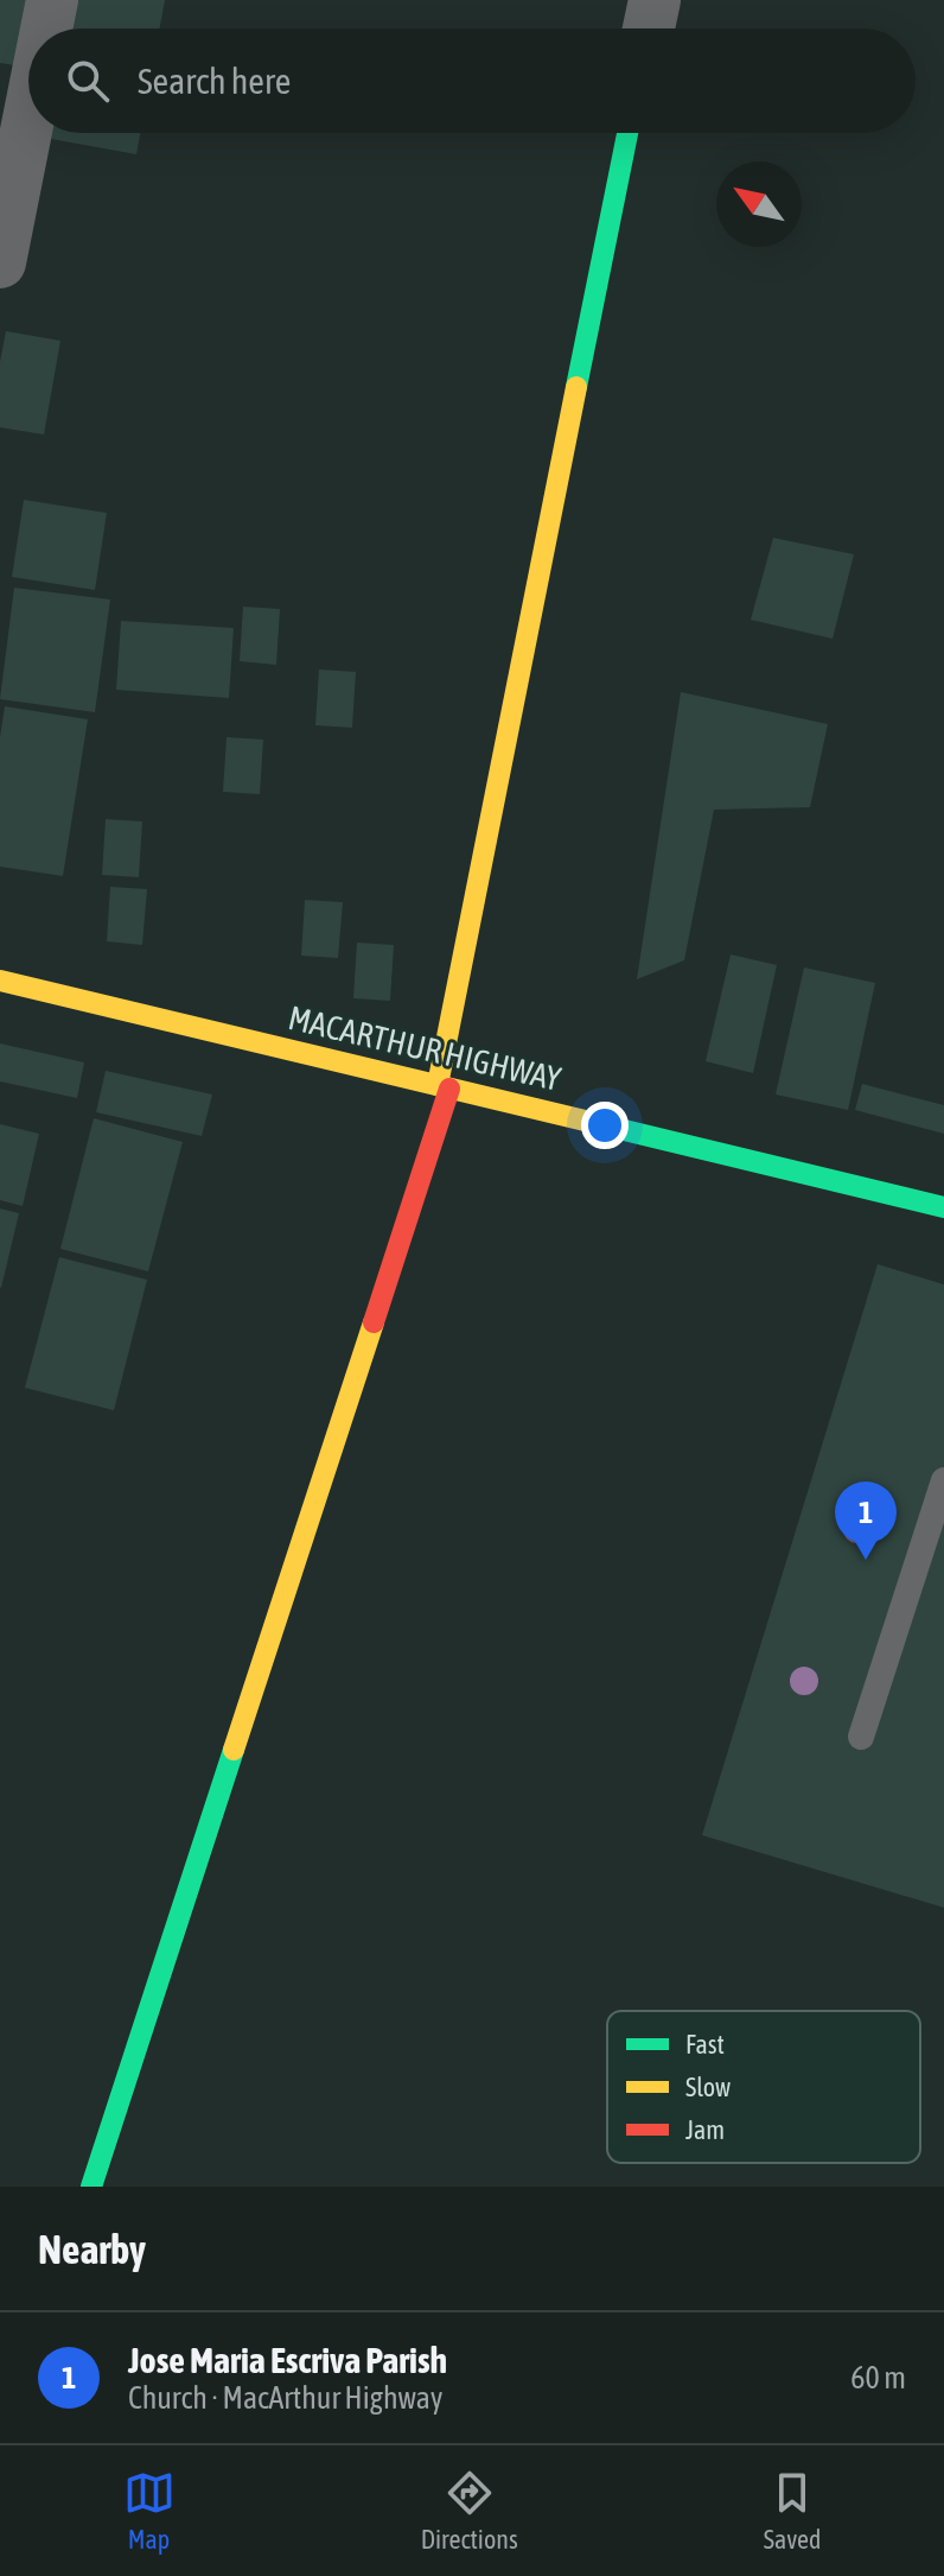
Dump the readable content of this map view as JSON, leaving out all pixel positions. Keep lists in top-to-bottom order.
{
  "streets": {
    "main road": ["MACARTHUR HIGHWAY"]
  },
  "legend": ["Fast", "Slow", "Jam"],
  "north": "top left",
  "page": {
    "search": "Search here",
    "pins": "1",
    "heading": "Nearby",
    "list": [
      {
        "mark": "1",
        "name": "Jose Maria Escriva Parish",
        "note": "Church · MacArthur Highway",
        "value": "60 m"
      }
    ],
    "nav": ["Map", "Directions", "Saved"]
  }
}
